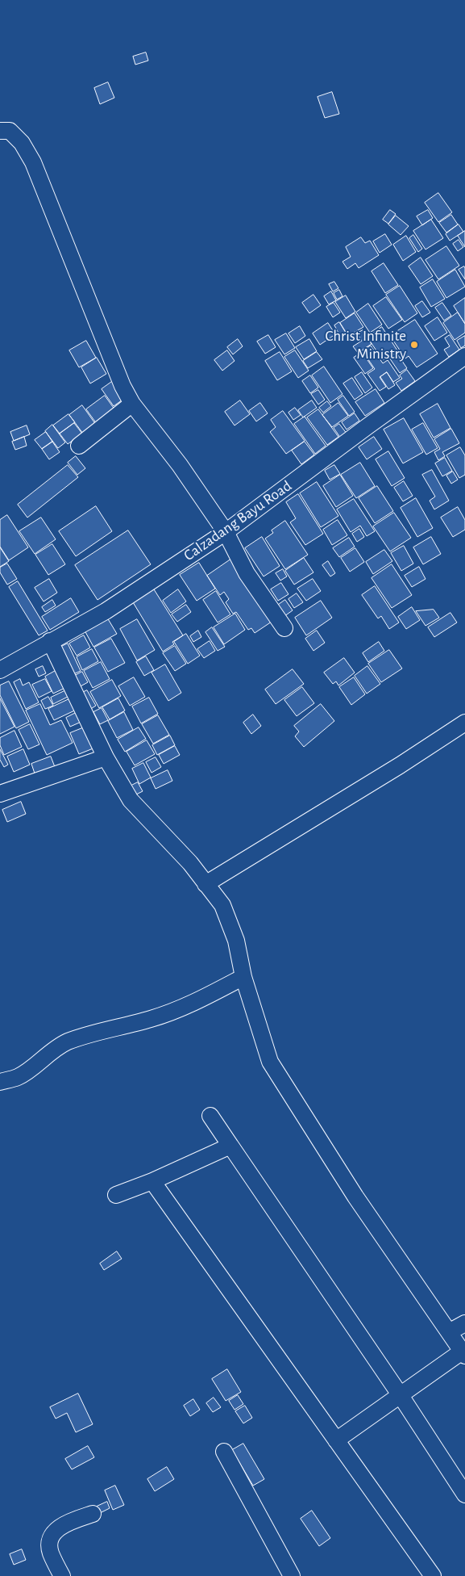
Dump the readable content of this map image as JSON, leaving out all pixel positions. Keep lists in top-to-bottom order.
{
  "streets": {
    "street": ["Calzadang Bayu Road"]
  },
  "places": ["Christ Infinite Ministry"]
}
